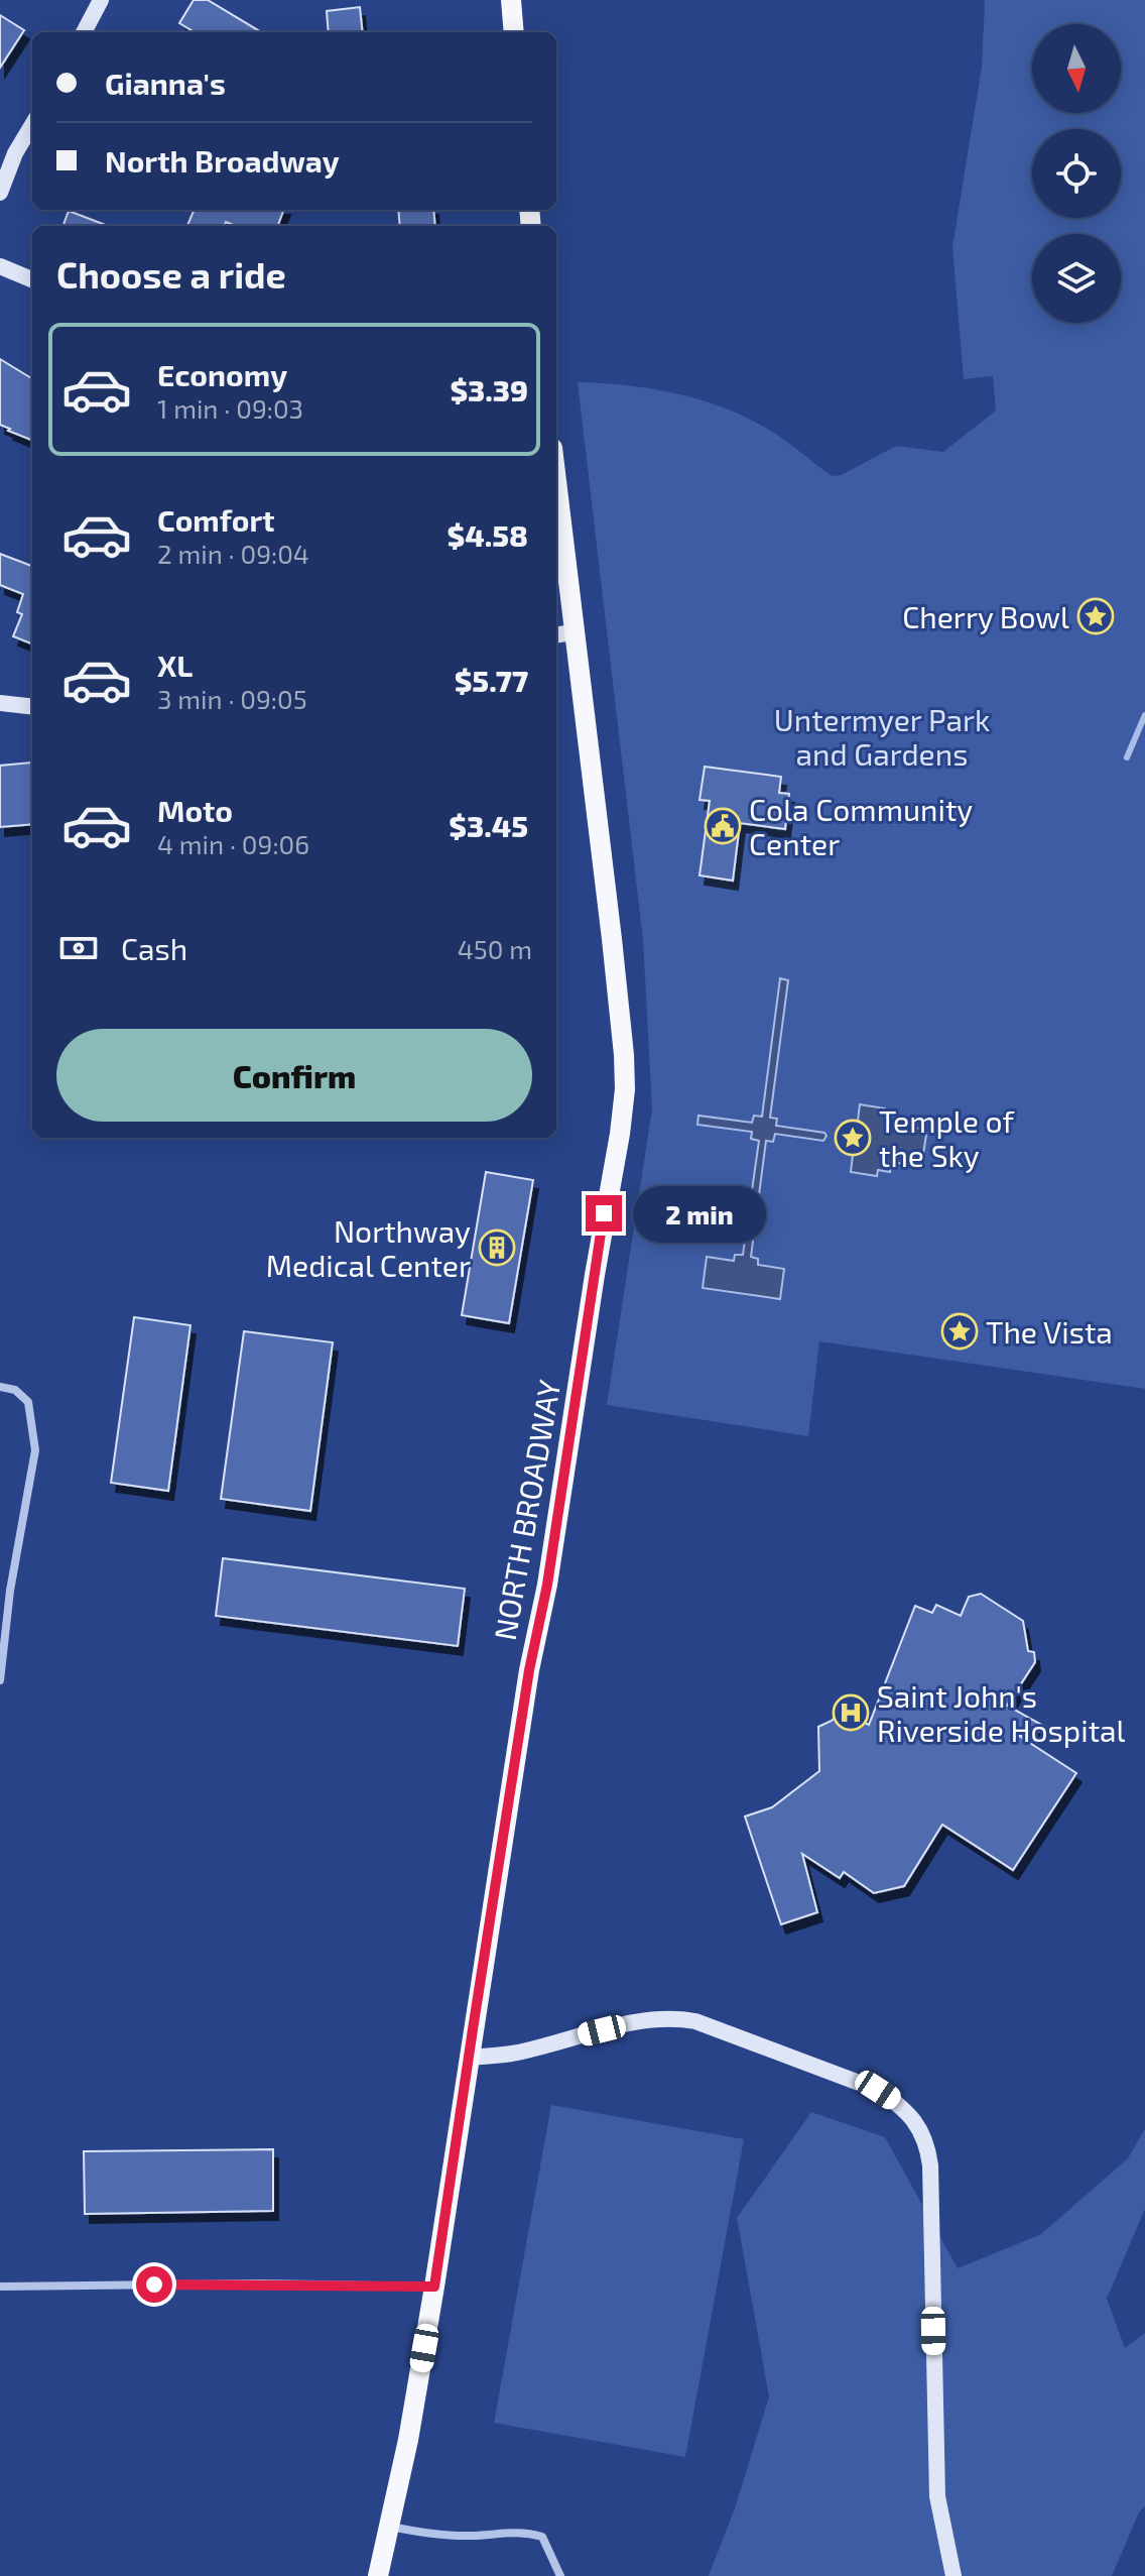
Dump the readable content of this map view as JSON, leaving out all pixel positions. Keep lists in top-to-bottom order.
{
  "streets": {
    "main road": ["NORTH BROADWAY"]
  },
  "parks": ["Untermyer Park and Gardens"],
  "places": {
    "place": ["Cherry Bowl", "Temple of the Sky", "The Vista"],
    "public building": ["Cola Community Center"],
    "building": ["Northway Medical Center"],
    "hospital": ["Saint John's Riverside Hospital"]
  },
  "north": "bottom",
  "page": {
    "banner": ["Gianna's", "North Broadway"],
    "heading": "Choose a ride",
    "list": [
      {
        "name": "Economy",
        "note": "1 min · 09:03",
        "value": "$3.39"
      },
      {
        "name": "Comfort",
        "note": "2 min · 09:04",
        "value": "$4.58"
      },
      {
        "name": "XL",
        "note": "3 min · 09:05",
        "value": "$5.77"
      },
      {
        "name": "Moto",
        "note": "4 min · 09:06",
        "value": "$3.45"
      }
    ],
    "pay": ["Cash", "450 m"],
    "buttons": "Confirm",
    "bubble": "2 min"
  }
}
